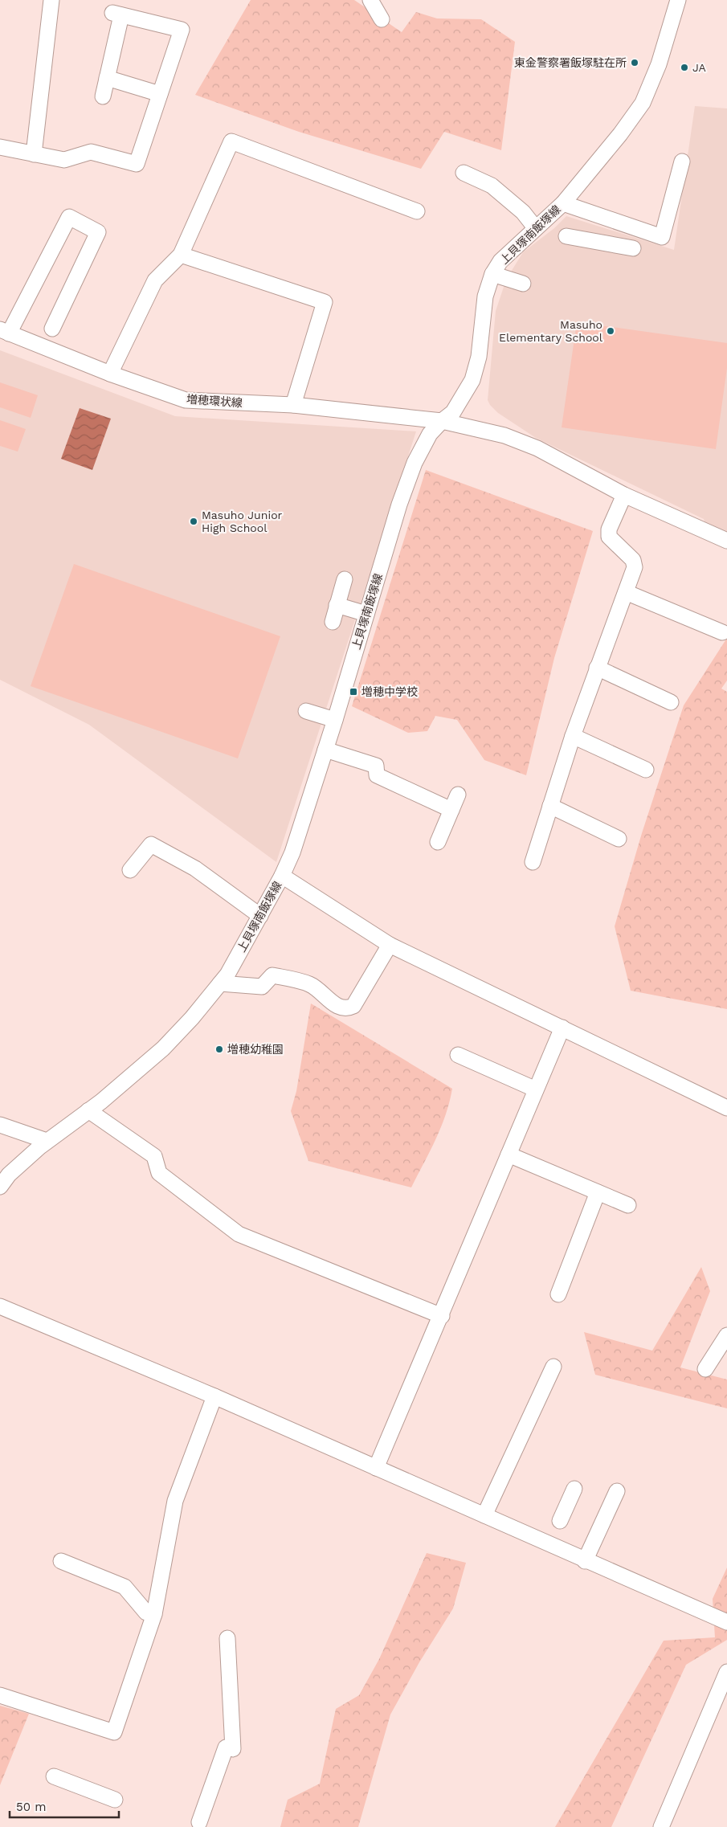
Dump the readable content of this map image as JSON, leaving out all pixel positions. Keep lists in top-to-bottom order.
{
  "streets": {
    "street": ["上貝塚南飯塚線", "増穂環状線"]
  },
  "crossings": [
    ["上貝塚南飯塚線", "増穂環状線"]
  ],
  "places": {
    "other": [
      "東金警察署飯塚駐在所",
      "JA",
      "Masuho Elementary School",
      "Masuho Junior High School",
      "増穂幼稚園"
    ],
    "transit": ["増穂中学校"]
  },
  "scale_bar": "50 m"
}
